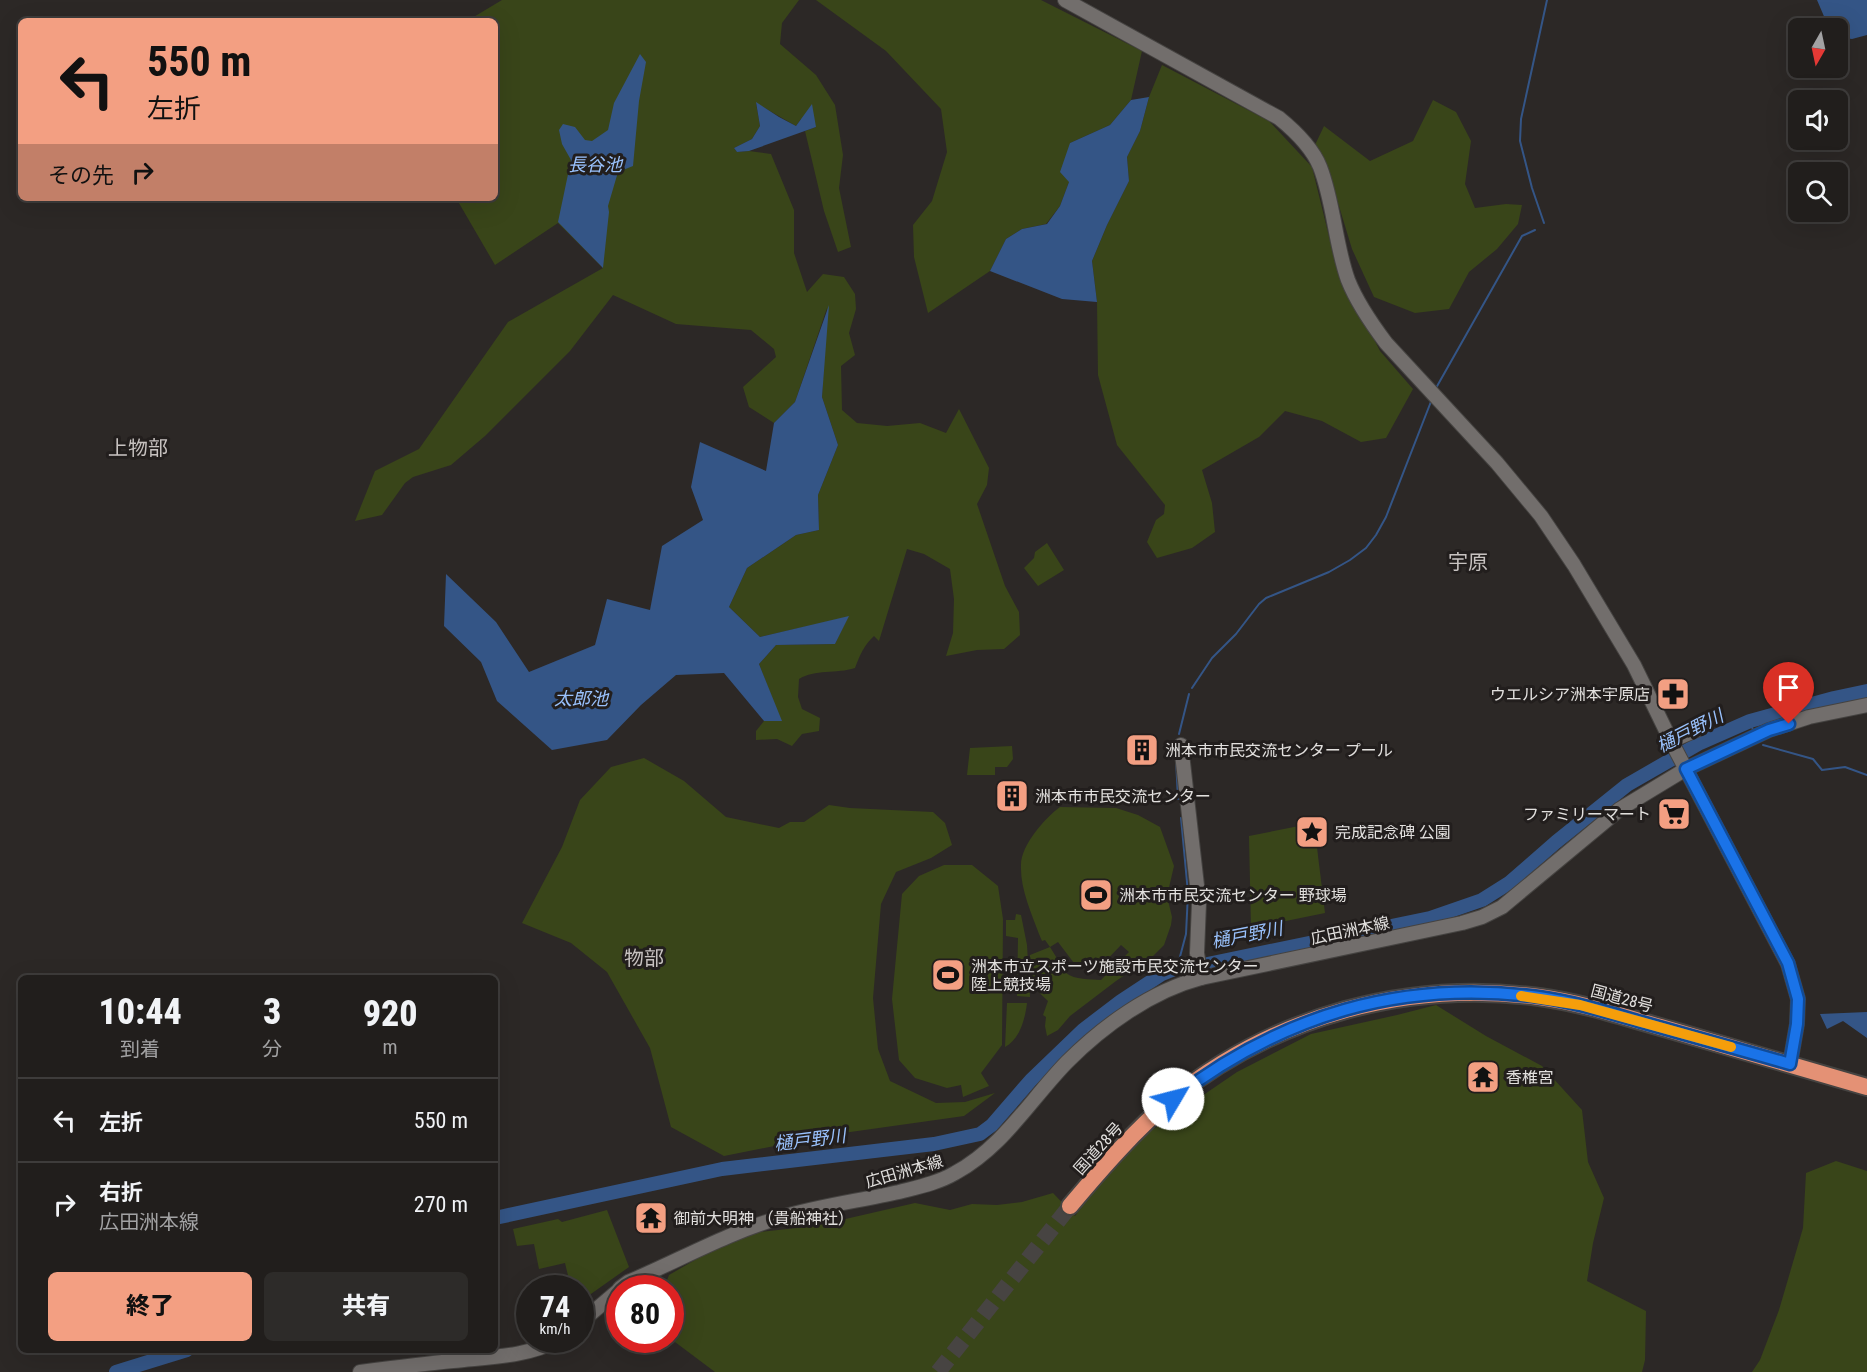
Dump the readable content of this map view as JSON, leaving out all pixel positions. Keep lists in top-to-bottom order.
{
  "streets": {
    "highway": ["国道28号"],
    "main road": ["広田洲本線"]
  },
  "districts": ["上物部", "宇原", "物部"],
  "water": ["長谷池", "太郎池", "樋戸野川"],
  "places": {
    "pharmacy": ["ウエルシア洲本宇原店"],
    "building": ["洲本市市民交流センター プール", "洲本市市民交流センター"],
    "supermarket": ["ファミリーマート"],
    "place": ["完成記念碑 公園"],
    "sports": ["洲本市市民交流センター 野球場", "洲本市立スポーツ施設市民交流センター 陸上競技場"],
    "temple": ["香椎宮", "御前大明神 （貴船神社）"]
  },
  "north": "bottom",
  "page": {
    "turn": ["550 m", "左折"],
    "then": "その先",
    "eta": [
      "10:44",
      "到着",
      "3",
      "分",
      "920",
      "m"
    ],
    "list": [
      {
        "name": "左折",
        "value": "550 m"
      },
      {
        "name": "右折",
        "note": "広田洲本線",
        "value": "270 m"
      }
    ],
    "buttons": ["終了", "共有"],
    "speed": "74 km/h",
    "limit": "80"
  }
}
